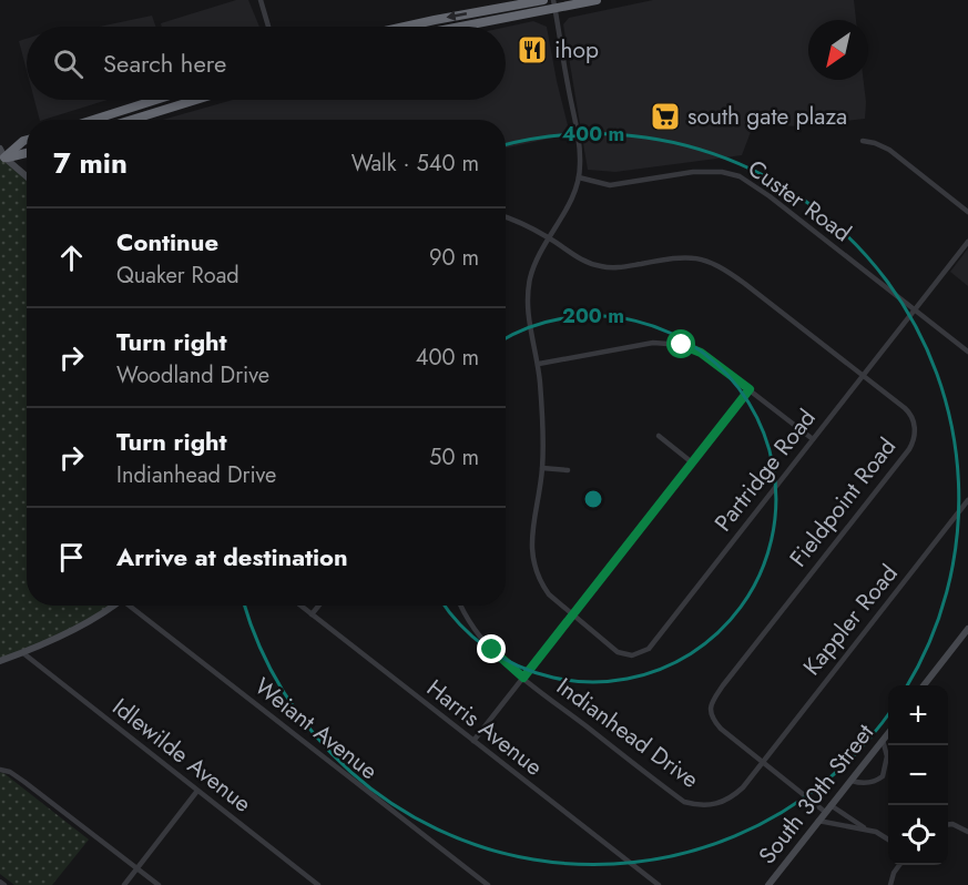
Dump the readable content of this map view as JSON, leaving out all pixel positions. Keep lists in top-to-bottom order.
{
  "streets": {
    "street": [
      "Custer Road",
      "Partridge Road",
      "Fieldpoint Road",
      "Kappler Road",
      "Harris Avenue",
      "Weiant Avenue",
      "Indianhead Drive",
      "Idlewilde Avenue",
      "South 30th Street"
    ]
  },
  "crossings": [
    ["Custer Road", "Partridge Road"],
    ["Partridge Road", "Fieldpoint Road"],
    ["Fieldpoint Road", "Kappler Road"],
    ["Fieldpoint Road", "Indianhead Drive"],
    ["Fieldpoint Road", "South 30th Street"],
    ["Kappler Road", "Indianhead Drive"]
  ],
  "places": {
    "restaurant": ["ihop"],
    "supermarket": ["south gate plaza"]
  },
  "north": "bottom left",
  "page": {
    "search": "Search here",
    "heading": ["7 min", "Walk · 540 m"],
    "list": [
      ["Continue", "Quaker Road", "90 m"],
      ["Turn right", "Woodland Drive", "400 m"],
      ["Turn right", "Indianhead Drive", "50 m"],
      "Arrive at destination"
    ],
    "map_buttons": ["+", "−"]
  },
  "rings": ["400 m", "200 m"]
}
